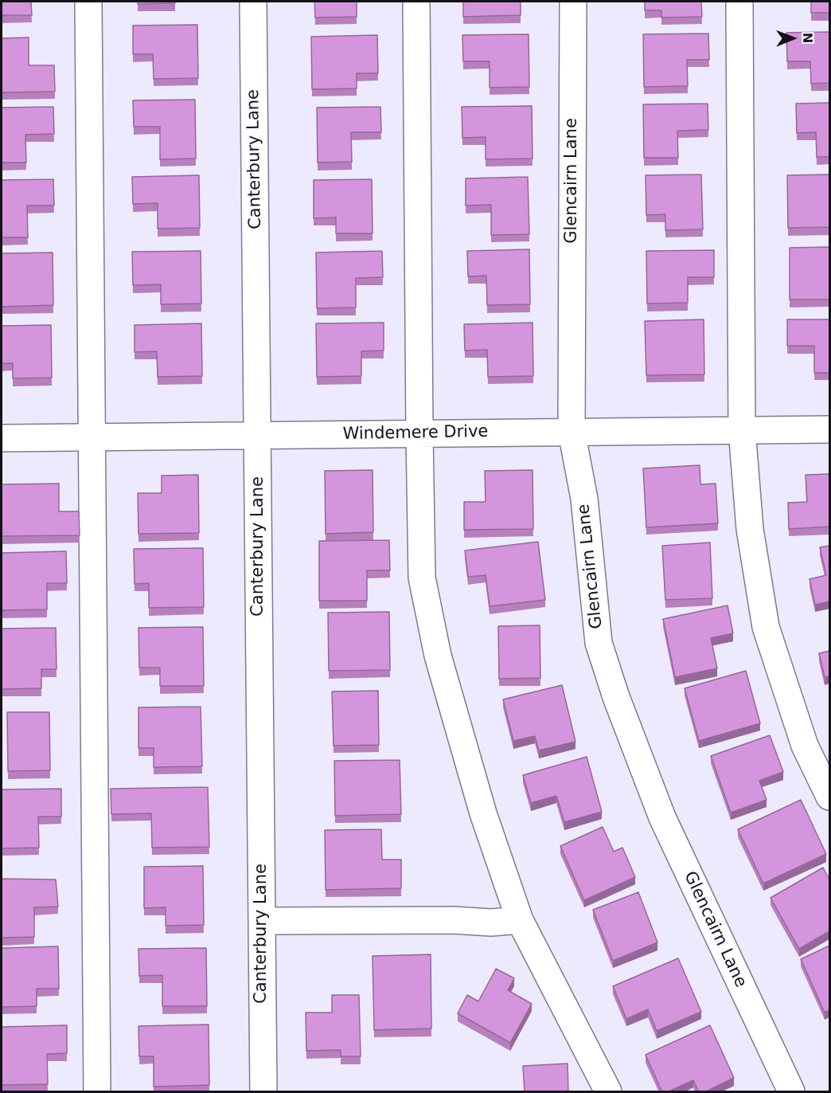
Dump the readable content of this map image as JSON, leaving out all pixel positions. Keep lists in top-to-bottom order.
{
  "streets": {
    "street": ["Canterbury Lane", "Glencairn Lane", "Windemere Drive"]
  },
  "crossings": [
    ["Canterbury Lane", "Windemere Drive"],
    ["Glencairn Lane", "Windemere Drive"]
  ],
  "north": "right"
}
